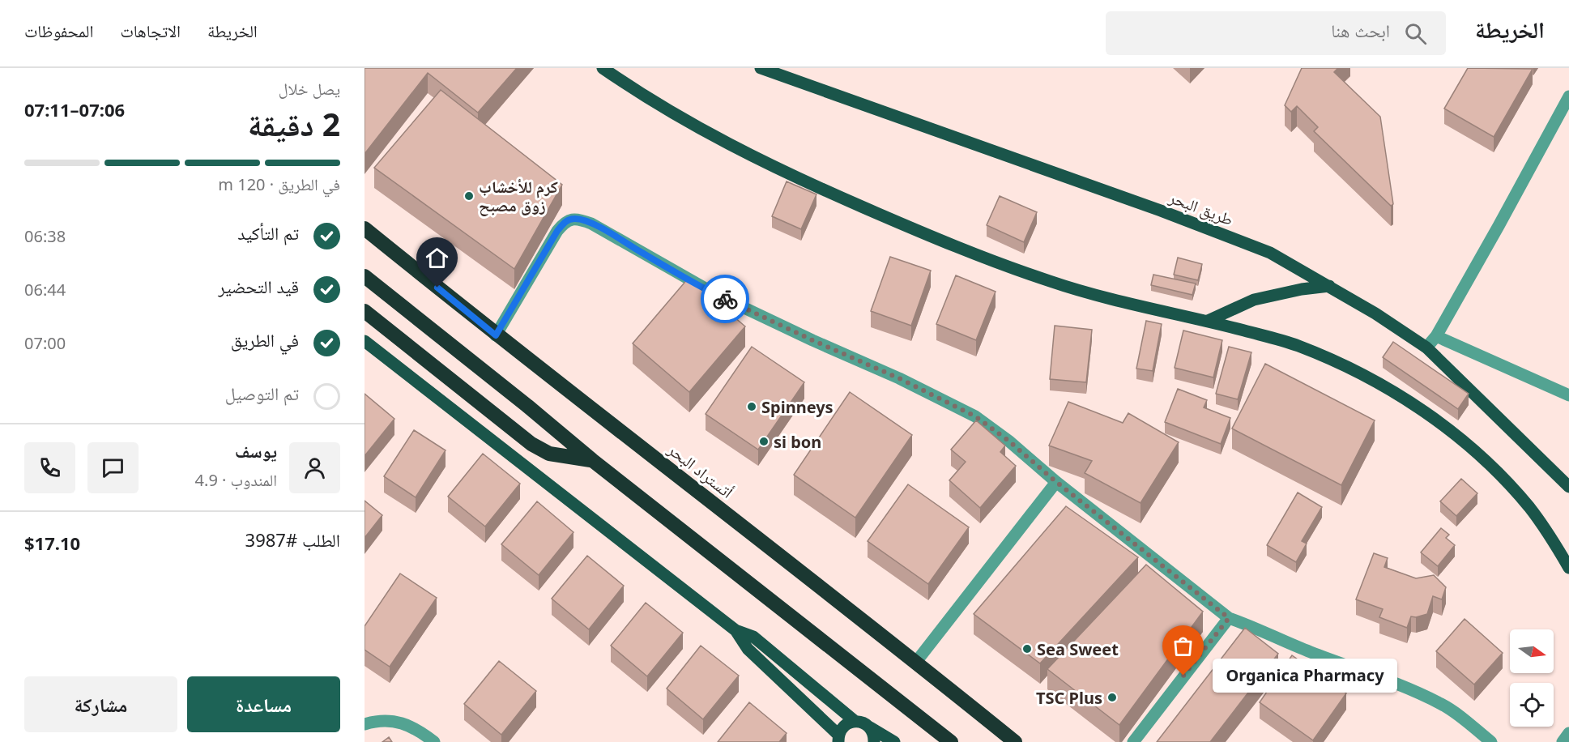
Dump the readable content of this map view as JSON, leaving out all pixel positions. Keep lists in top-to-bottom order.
{
  "streets": {
    "highway": ["أتستراد البحر"],
    "main road": ["طريق البحر"]
  },
  "places": [
    "كرم للأخشاب زوق مصبح",
    "Spinneys",
    "si bon",
    "Sea Sweet",
    "Organica Pharmacy",
    "TSC Plus"
  ],
  "north": "right",
  "page": {
    "header": "الخريطة",
    "search": "ابحث هنا",
    "nav": ["الخريطة", "الاتجاهات", "المحفوظات"],
    "heading": ["2 دقيقة", "يصل خلال", "07:06–07:11"],
    "panel": [
      "يوسف",
      "المندوب · 4.9",
      "الطلب #3987",
      "$17.10"
    ],
    "bar": "في الطريق · 120 m",
    "list": [
      ["تم التأكيد", "06:38"],
      ["قيد التحضير", "06:44"],
      ["في الطريق", "07:00"],
      "تم التوصيل"
    ],
    "bubble": "Organica Pharmacy",
    "buttons": ["مساعدة", "مشاركة"]
  }
}
